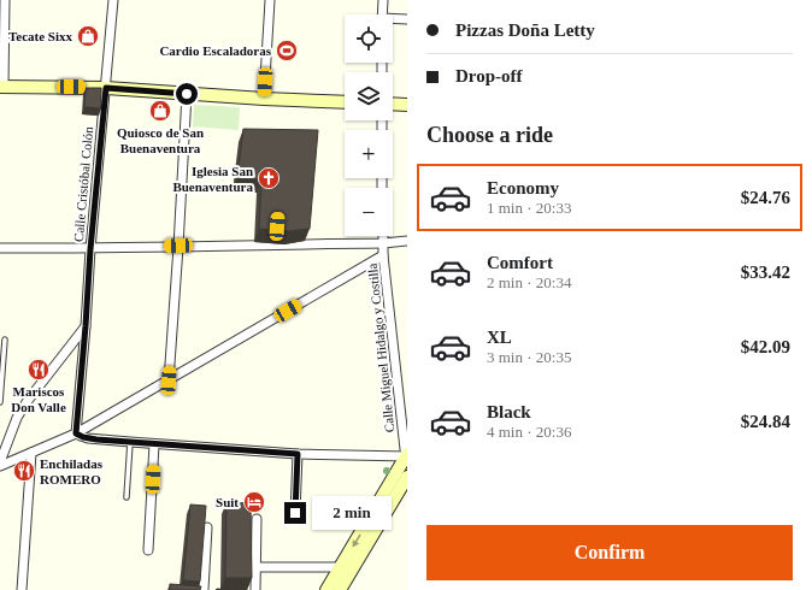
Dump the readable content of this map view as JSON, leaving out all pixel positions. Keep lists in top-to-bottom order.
{
  "streets": {
    "street": ["Calle Cristóbal Colón", "Calle Miguel Hidalgo y Costilla"]
  },
  "places": {
    "shop": ["Tecate Sixx", "Quiosco de San Buenaventura"],
    "sports": ["Cardio Escaladoras"],
    "church": ["Iglesia San Buenaventura"],
    "restaurant": ["Mariscos Don Valle", "Enchiladas ROMERO"],
    "hotel": ["Suit"]
  },
  "page": {
    "banner": ["Pizzas Doña Letty", "Drop-off"],
    "map_buttons": ["+", "−"],
    "heading": "Choose a ride",
    "list": [
      {
        "name": "Economy",
        "note": "1 min · 20:33",
        "value": "$24.76"
      },
      {
        "name": "Comfort",
        "note": "2 min · 20:34",
        "value": "$33.42"
      },
      {
        "name": "XL",
        "note": "3 min · 20:35",
        "value": "$42.09"
      },
      {
        "name": "Black",
        "note": "4 min · 20:36",
        "value": "$24.84"
      }
    ],
    "bubble": "2 min",
    "buttons": "Confirm"
  }
}
